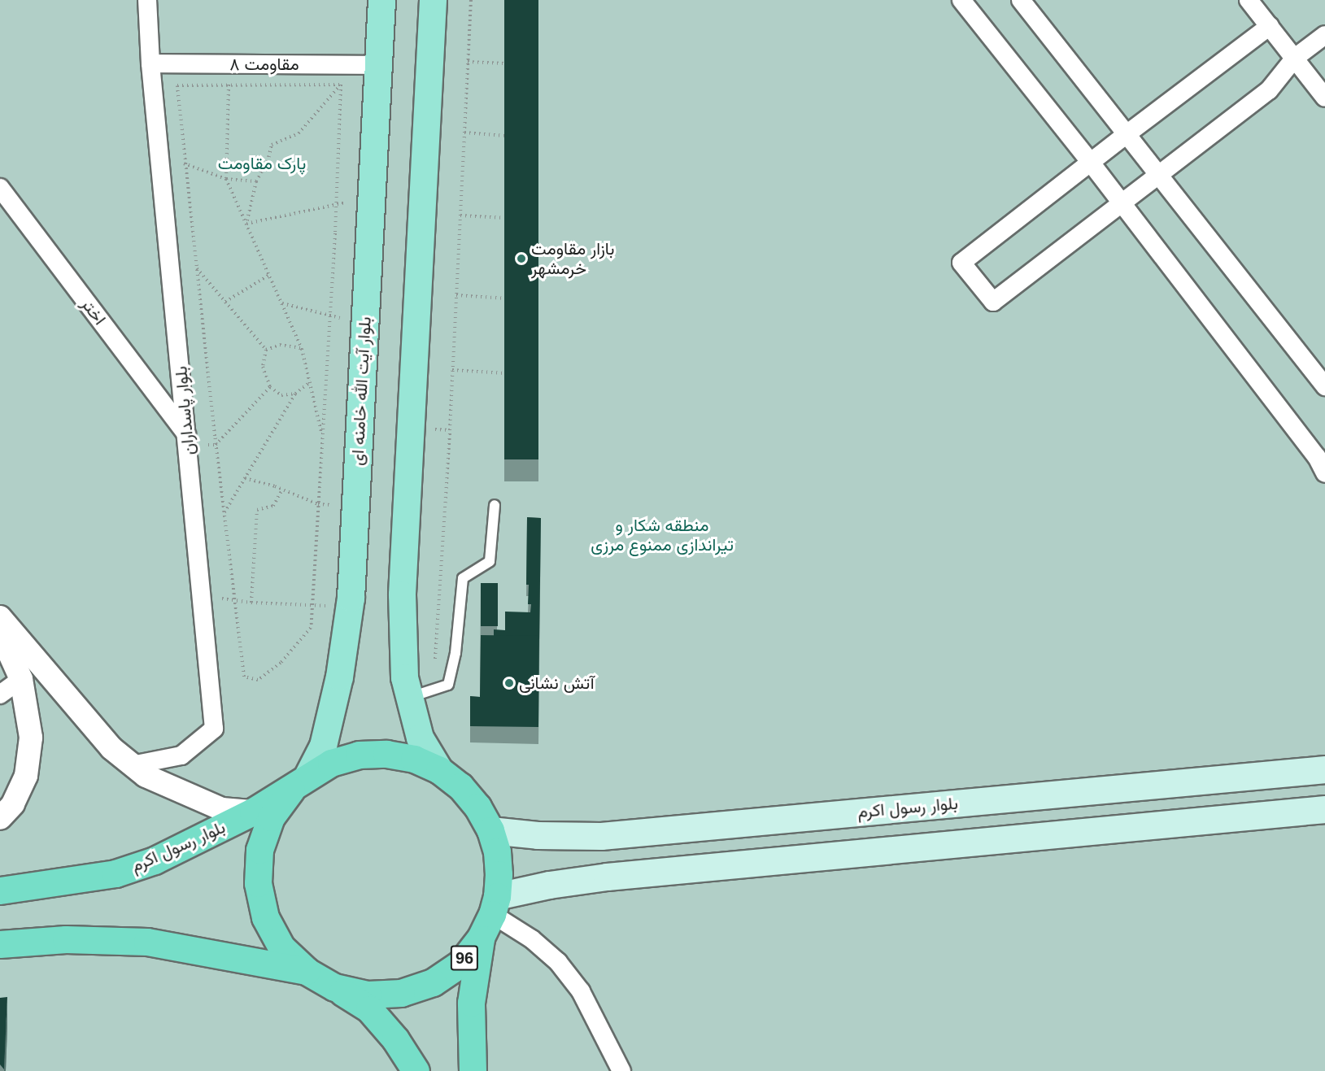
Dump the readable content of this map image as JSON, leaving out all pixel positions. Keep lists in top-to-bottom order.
{
  "streets": {
    "highway": ["بلوار رسول اکرم", "96"],
    "main road": ["بلوار آیت الله خامنه ای"],
    "street": ["مقاومت ۸", "اختر", "بلوار پاسداران"]
  },
  "crossings": [
    ["مقاومت ۸", "بلوار آیت الله خامنه ای"],
    ["مقاومت ۸", "بلوار پاسداران"],
    ["اختر", "بلوار پاسداران"],
    ["بلوار آیت الله خامنه ای", "بلوار رسول اکرم"],
    ["بلوار آیت الله خامنه ای", "96"],
    ["بلوار رسول اکرم", "96"]
  ],
  "parks": ["پارک مقاومت", "منطقه شکار و تیراندازی ممنوع مرزی"],
  "places": ["بازار مقاومت خرمشهر", "آتش نشانی"]
}
